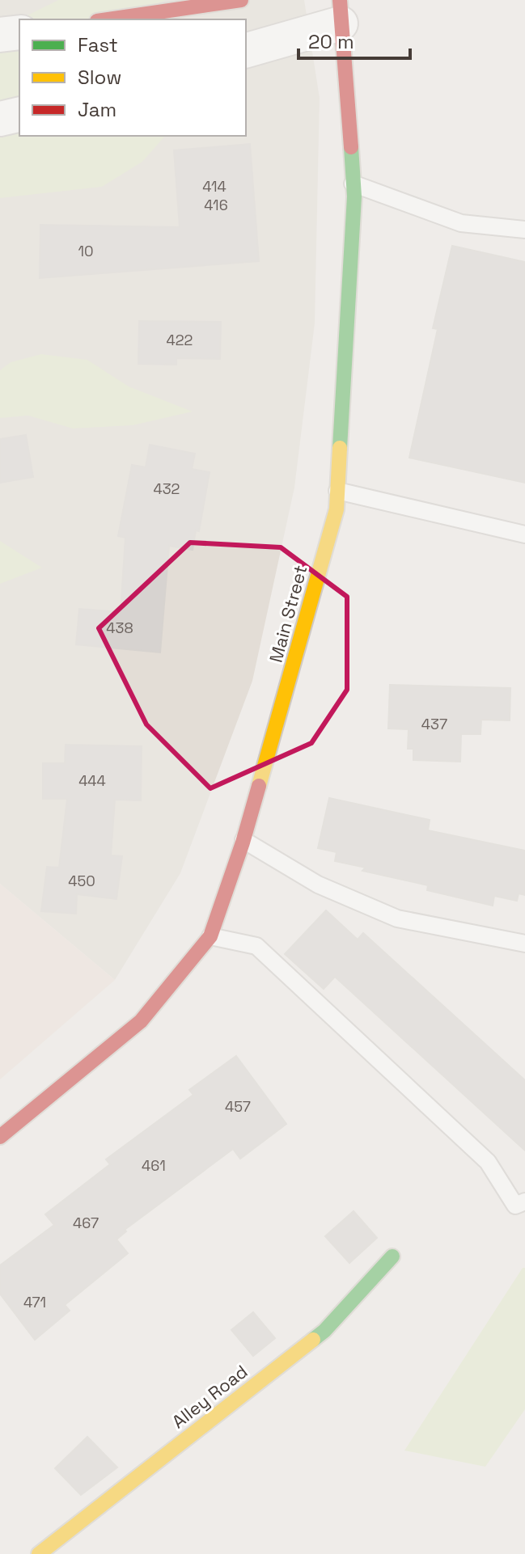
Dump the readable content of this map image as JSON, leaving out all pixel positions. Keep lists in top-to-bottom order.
{
  "streets": {
    "main road": ["Main Street", "Alley Road"]
  },
  "house_numbers": [
    "414",
    "416",
    "10",
    "422",
    "432",
    "438",
    "437",
    "444",
    "450",
    "457",
    "461",
    "467",
    "471"
  ],
  "legend": ["Fast", "Slow", "Jam"],
  "scale_bar": "20 m"
}
